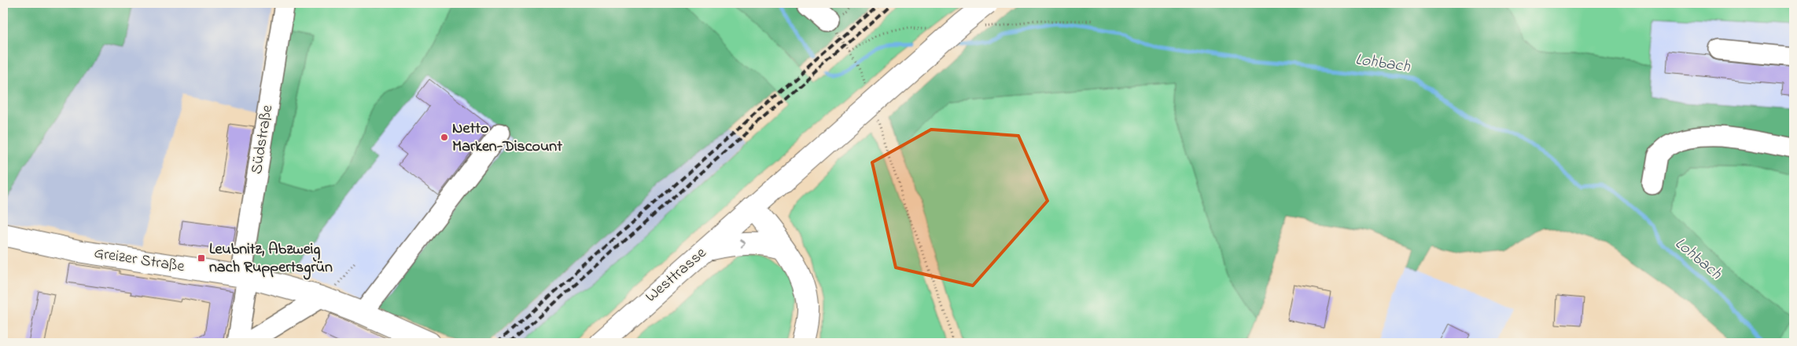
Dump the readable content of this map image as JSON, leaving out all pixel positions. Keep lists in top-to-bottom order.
{
  "streets": {
    "main road": ["Greizer Straße", "Westtrasse"],
    "street": ["Südstraße"]
  },
  "crossings": [
    ["Südstraße", "Greizer Straße"]
  ],
  "water": ["Lohbach"],
  "places": {
    "other": ["Netto Marken-Discount"],
    "transit": ["Leubnitz, Abzweig nach Ruppertsgrün"]
  }
}
